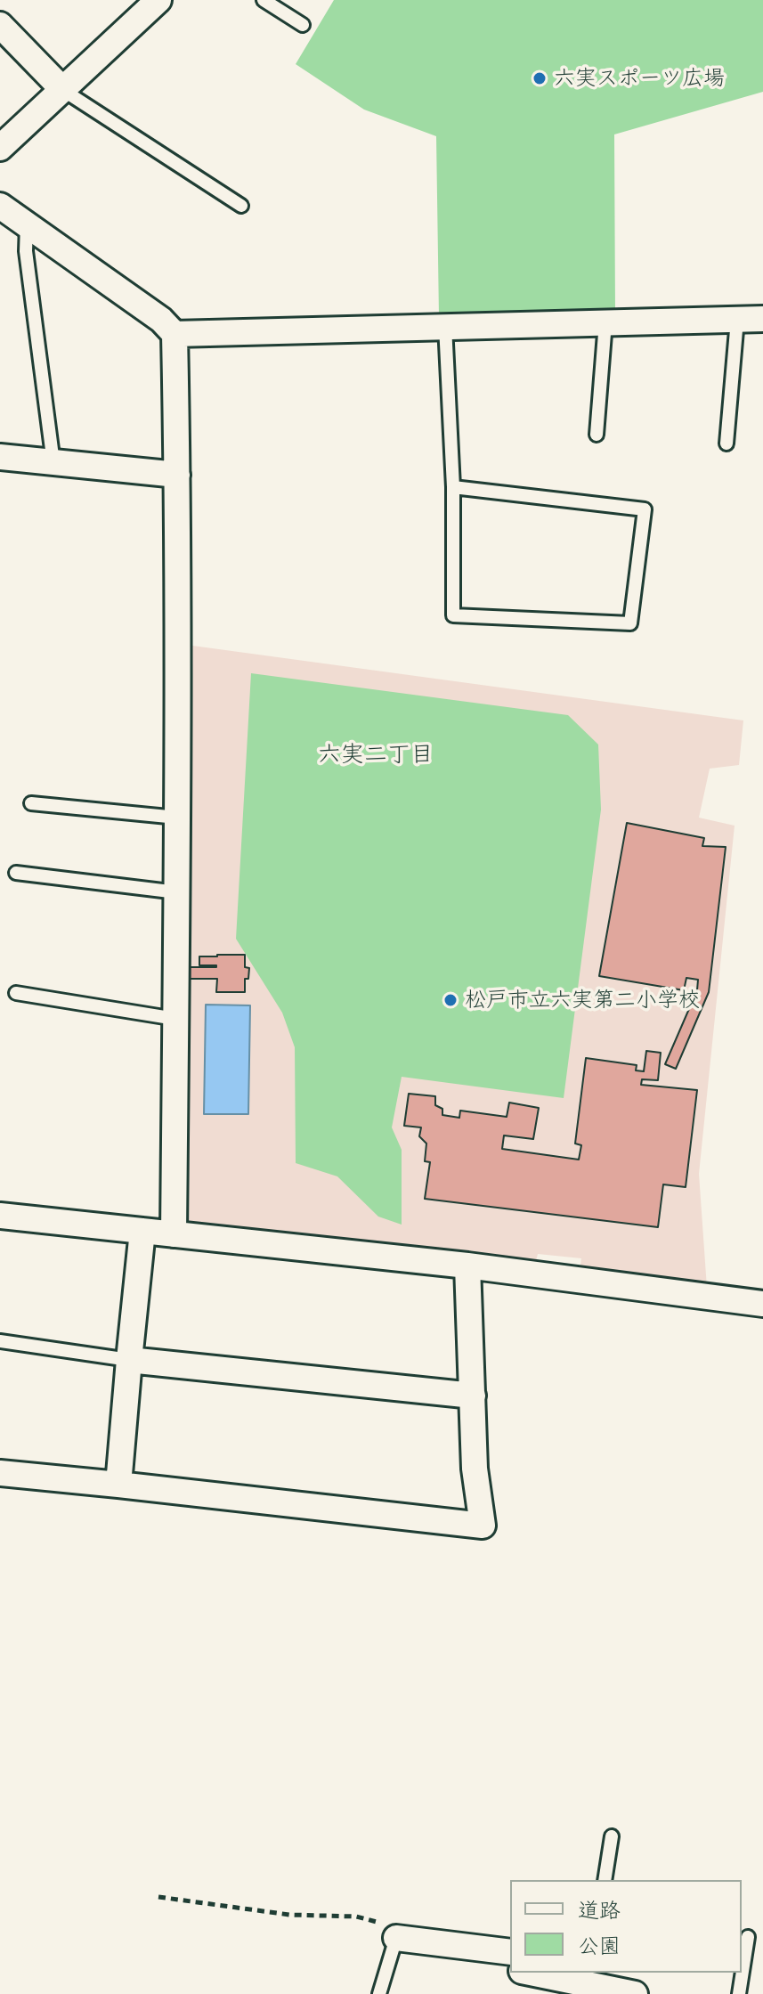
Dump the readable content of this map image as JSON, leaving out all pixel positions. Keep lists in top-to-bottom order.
{
  "districts": ["六実二丁目"],
  "places": ["六実スポーツ広場", "松戸市立六実第二小学校"],
  "legend": ["道路", "公園"]
}
